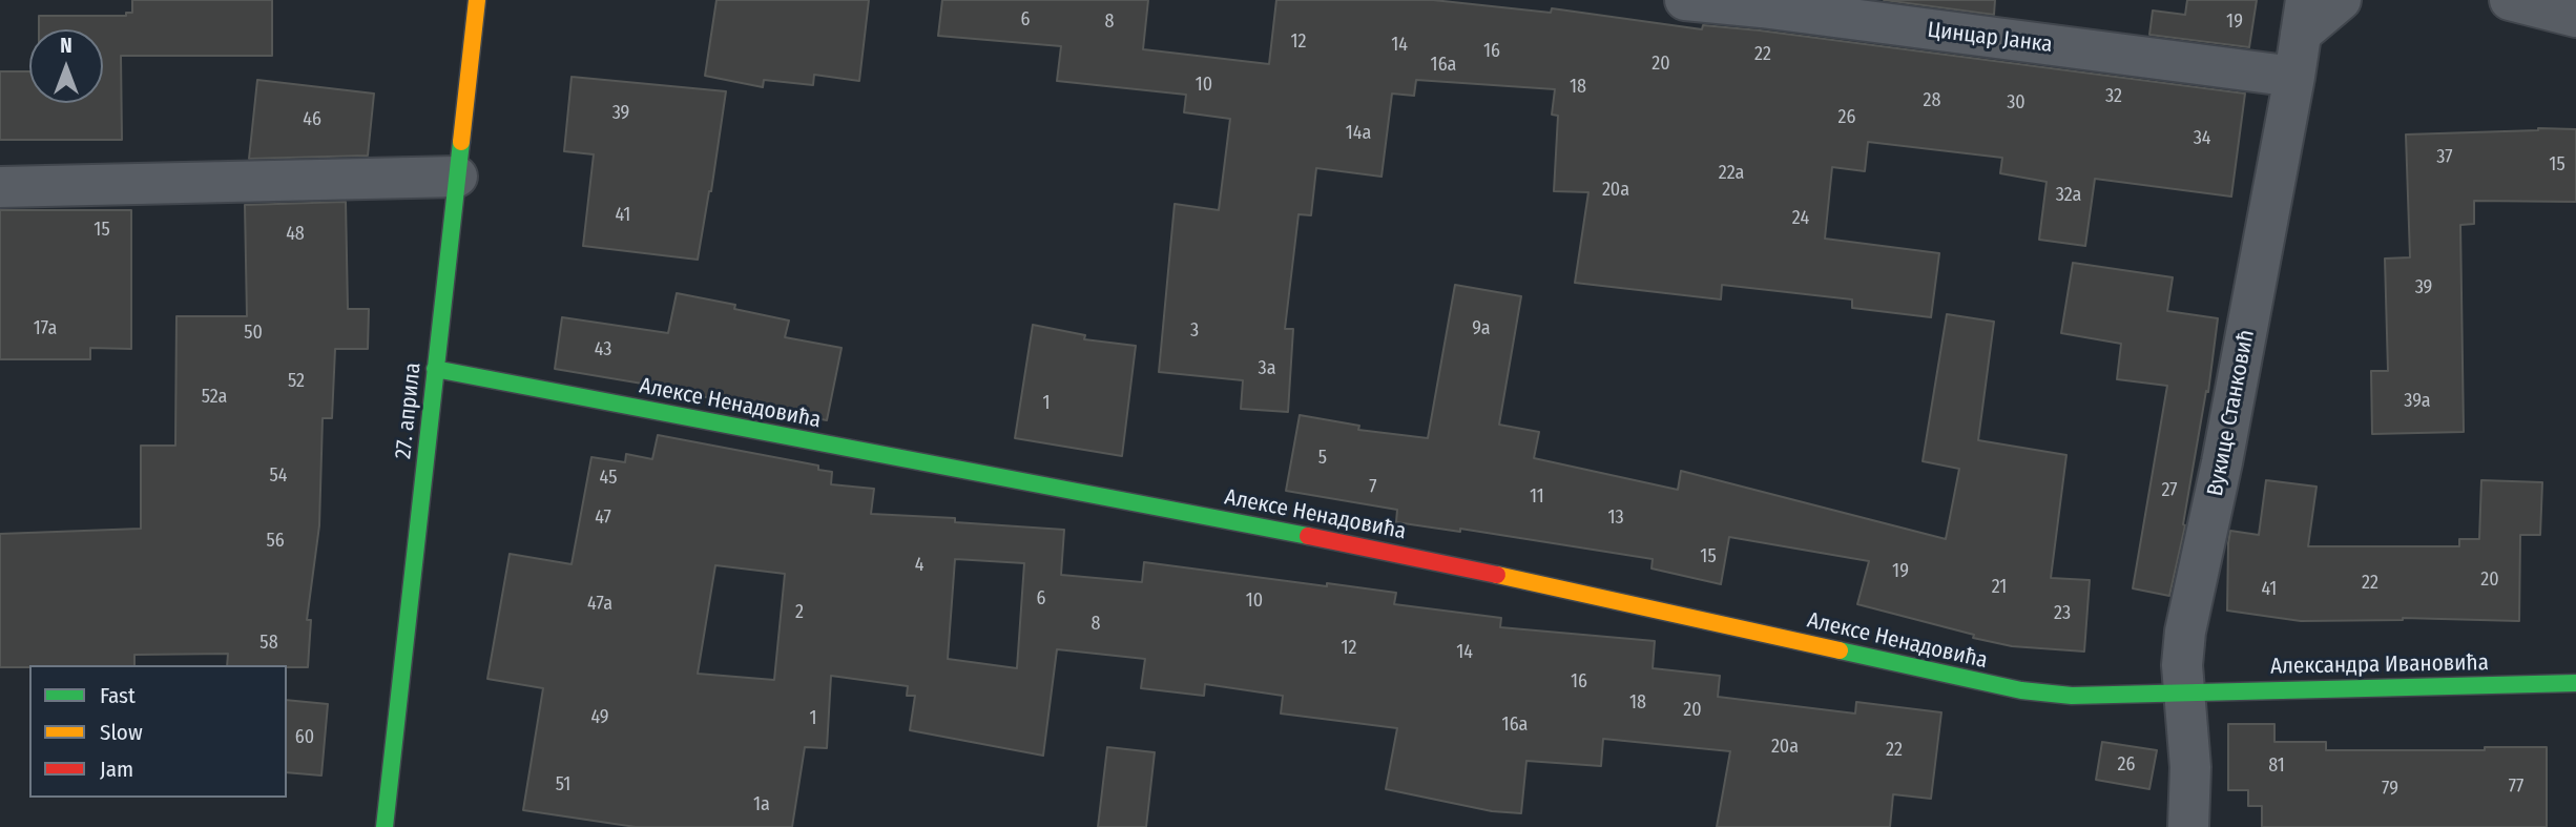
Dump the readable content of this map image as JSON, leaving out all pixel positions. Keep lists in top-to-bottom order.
{
  "streets": {
    "street": [
      "Цинцар Јанка",
      "Алексе Ненадовића",
      "27. априла",
      "Вукице Станковић",
      "Александра Ивановића"
    ]
  },
  "crossings": [
    ["Цинцар Јанка", "Вукице Станковић"],
    ["Алексе Ненадовића", "27. априла"],
    ["Алексе Ненадовића", "Вукице Станковић"],
    ["Алексе Ненадовића", "Александра Ивановића"],
    ["Вукице Станковић", "Александра Ивановића"]
  ],
  "house_numbers": [
    "6",
    "8",
    "19",
    "12",
    "14",
    "16",
    "22",
    "20",
    "16a",
    "10",
    "18",
    "32",
    "28",
    "30",
    "39",
    "26",
    "46",
    "14a",
    "34",
    "37",
    "15",
    "22a",
    "20a",
    "32a",
    "41",
    "24",
    "15",
    "48",
    "39",
    "17a",
    "9a",
    "3",
    "50",
    "43",
    "3a",
    "52",
    "52a",
    "39a",
    "1",
    "5",
    "54",
    "45",
    "7",
    "27",
    "11",
    "47",
    "13",
    "56",
    "15",
    "4",
    "19",
    "20",
    "22",
    "21",
    "41",
    "6",
    "10",
    "47a",
    "2",
    "23",
    "8",
    "58",
    "12",
    "14",
    "16",
    "18",
    "20",
    "49",
    "1",
    "16a",
    "60",
    "20a",
    "22",
    "26",
    "81",
    "51",
    "77",
    "79",
    "1a"
  ],
  "legend": ["Fast", "Slow", "Jam"],
  "north": "top"
}
